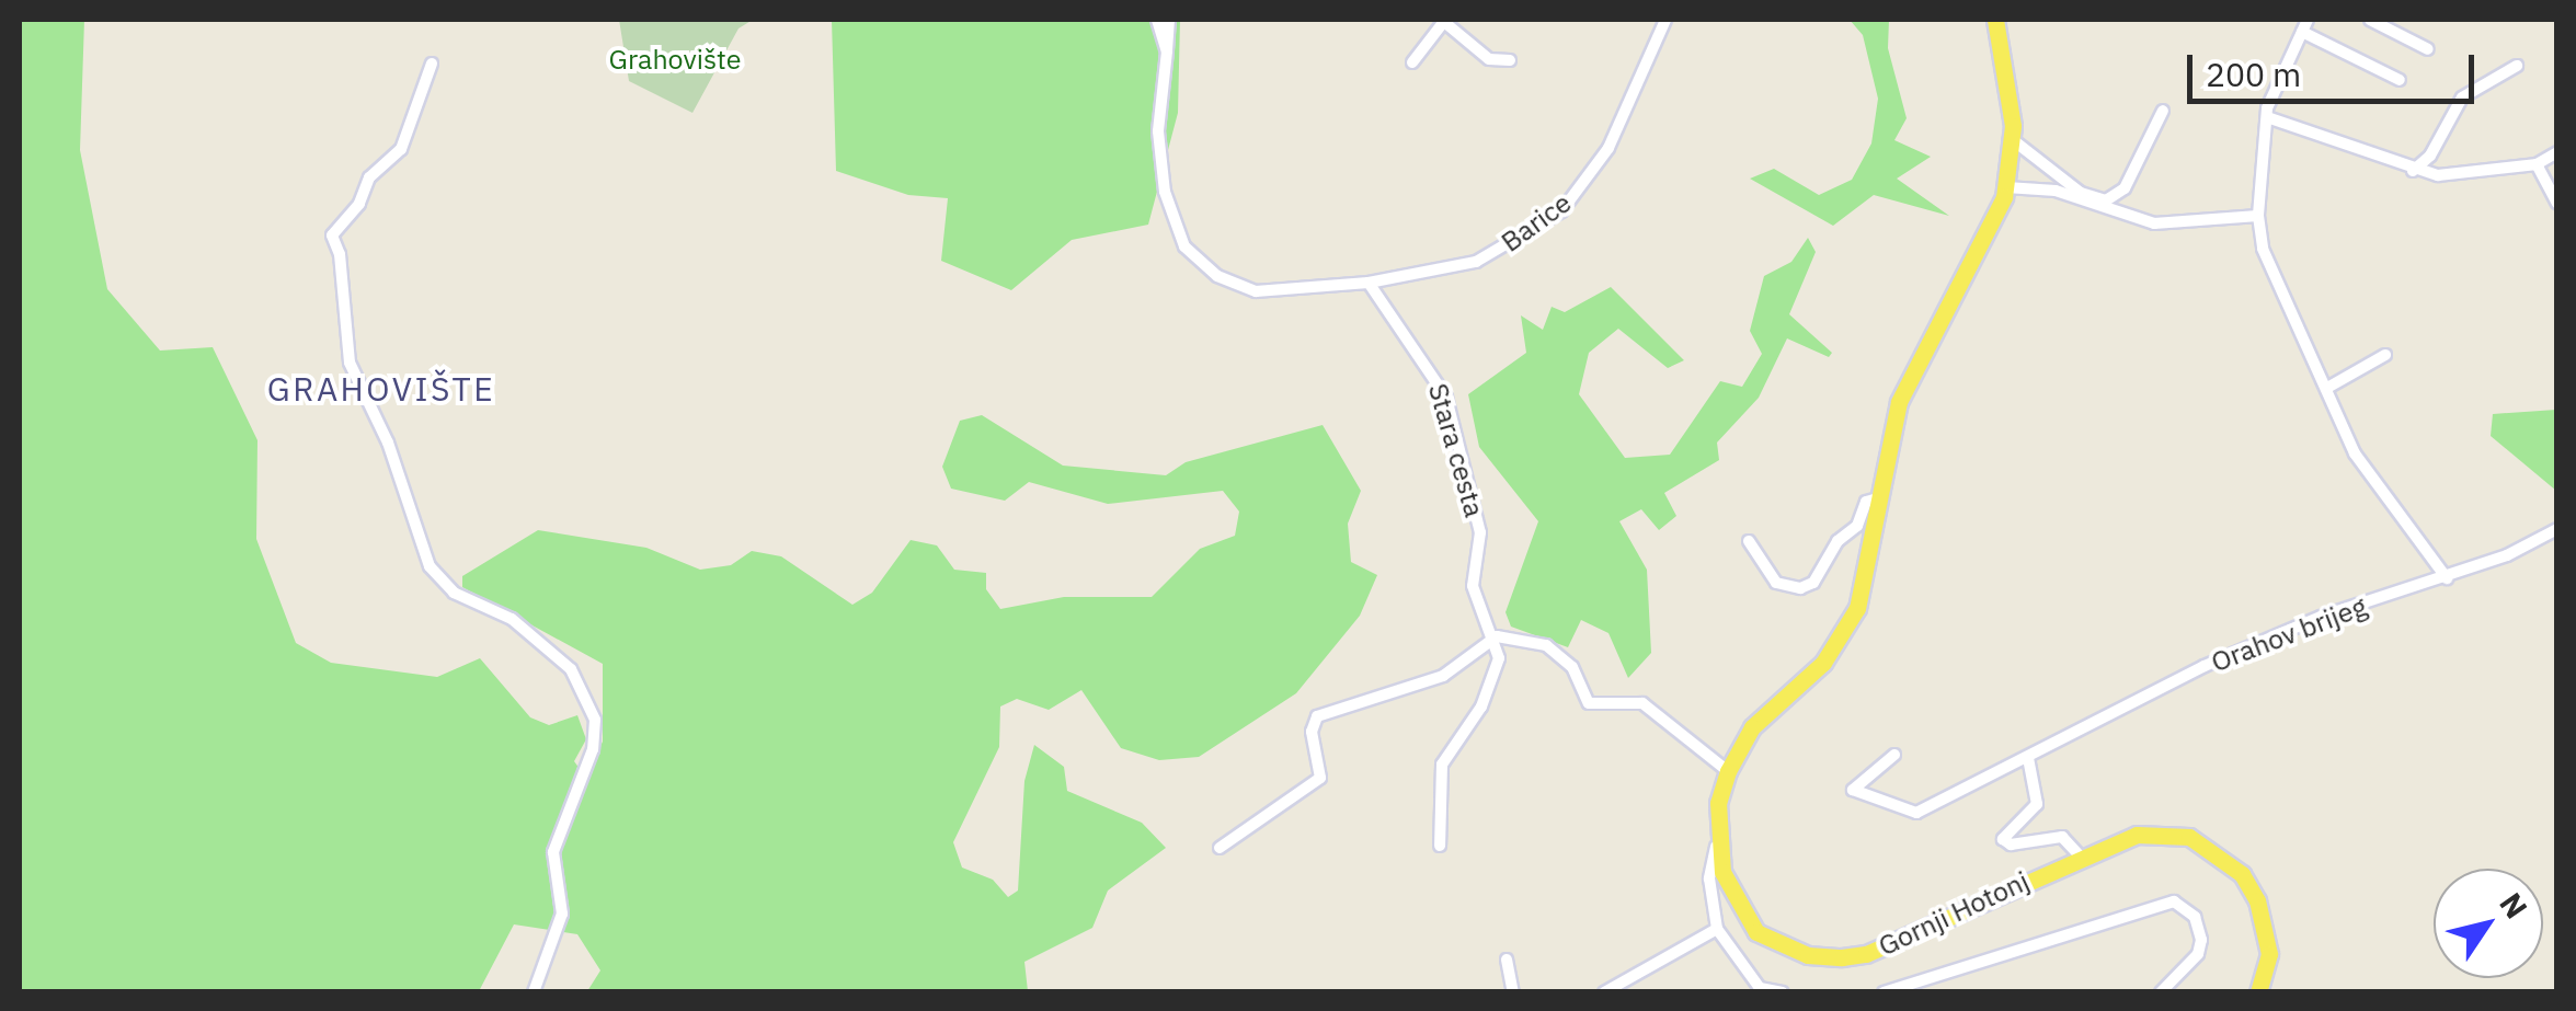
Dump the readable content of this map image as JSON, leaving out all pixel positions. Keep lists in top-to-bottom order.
{
  "streets": {
    "main road": ["Gornji Hotonj"],
    "street": ["Barice", "Stara cesta", "Orahov brijeg"]
  },
  "crossings": [
    ["Barice", "Stara cesta"]
  ],
  "districts": ["GRAHOVIŠTE"],
  "parks": ["Grahovište"],
  "scale_bar": "200 m",
  "north": "top right"
}
